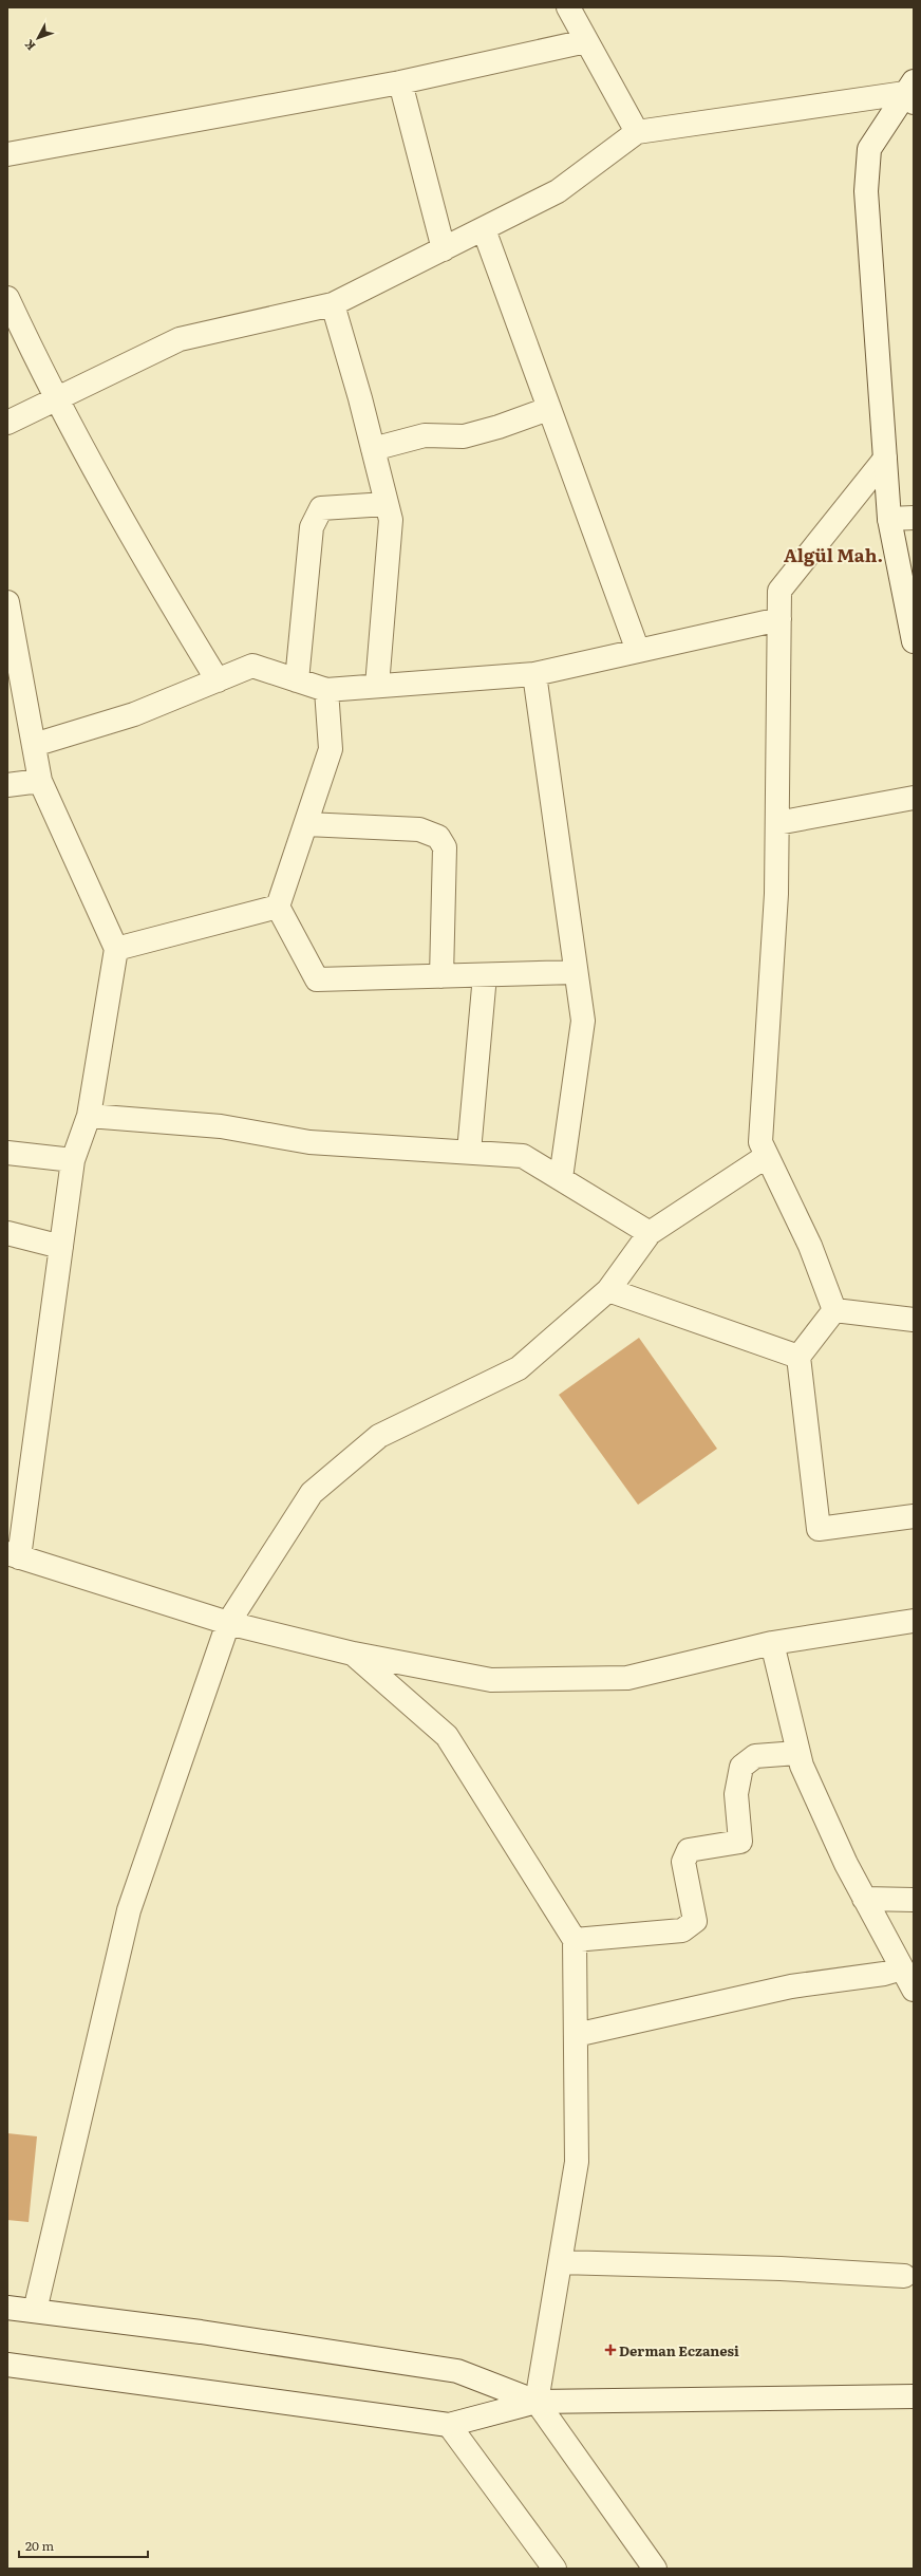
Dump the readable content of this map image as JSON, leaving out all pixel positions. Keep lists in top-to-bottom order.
{
  "districts": ["Algül Mah."],
  "places": {
    "health": ["Derman Eczanesi"]
  },
  "scale_bar": "20 m",
  "north": "bottom left"
}
